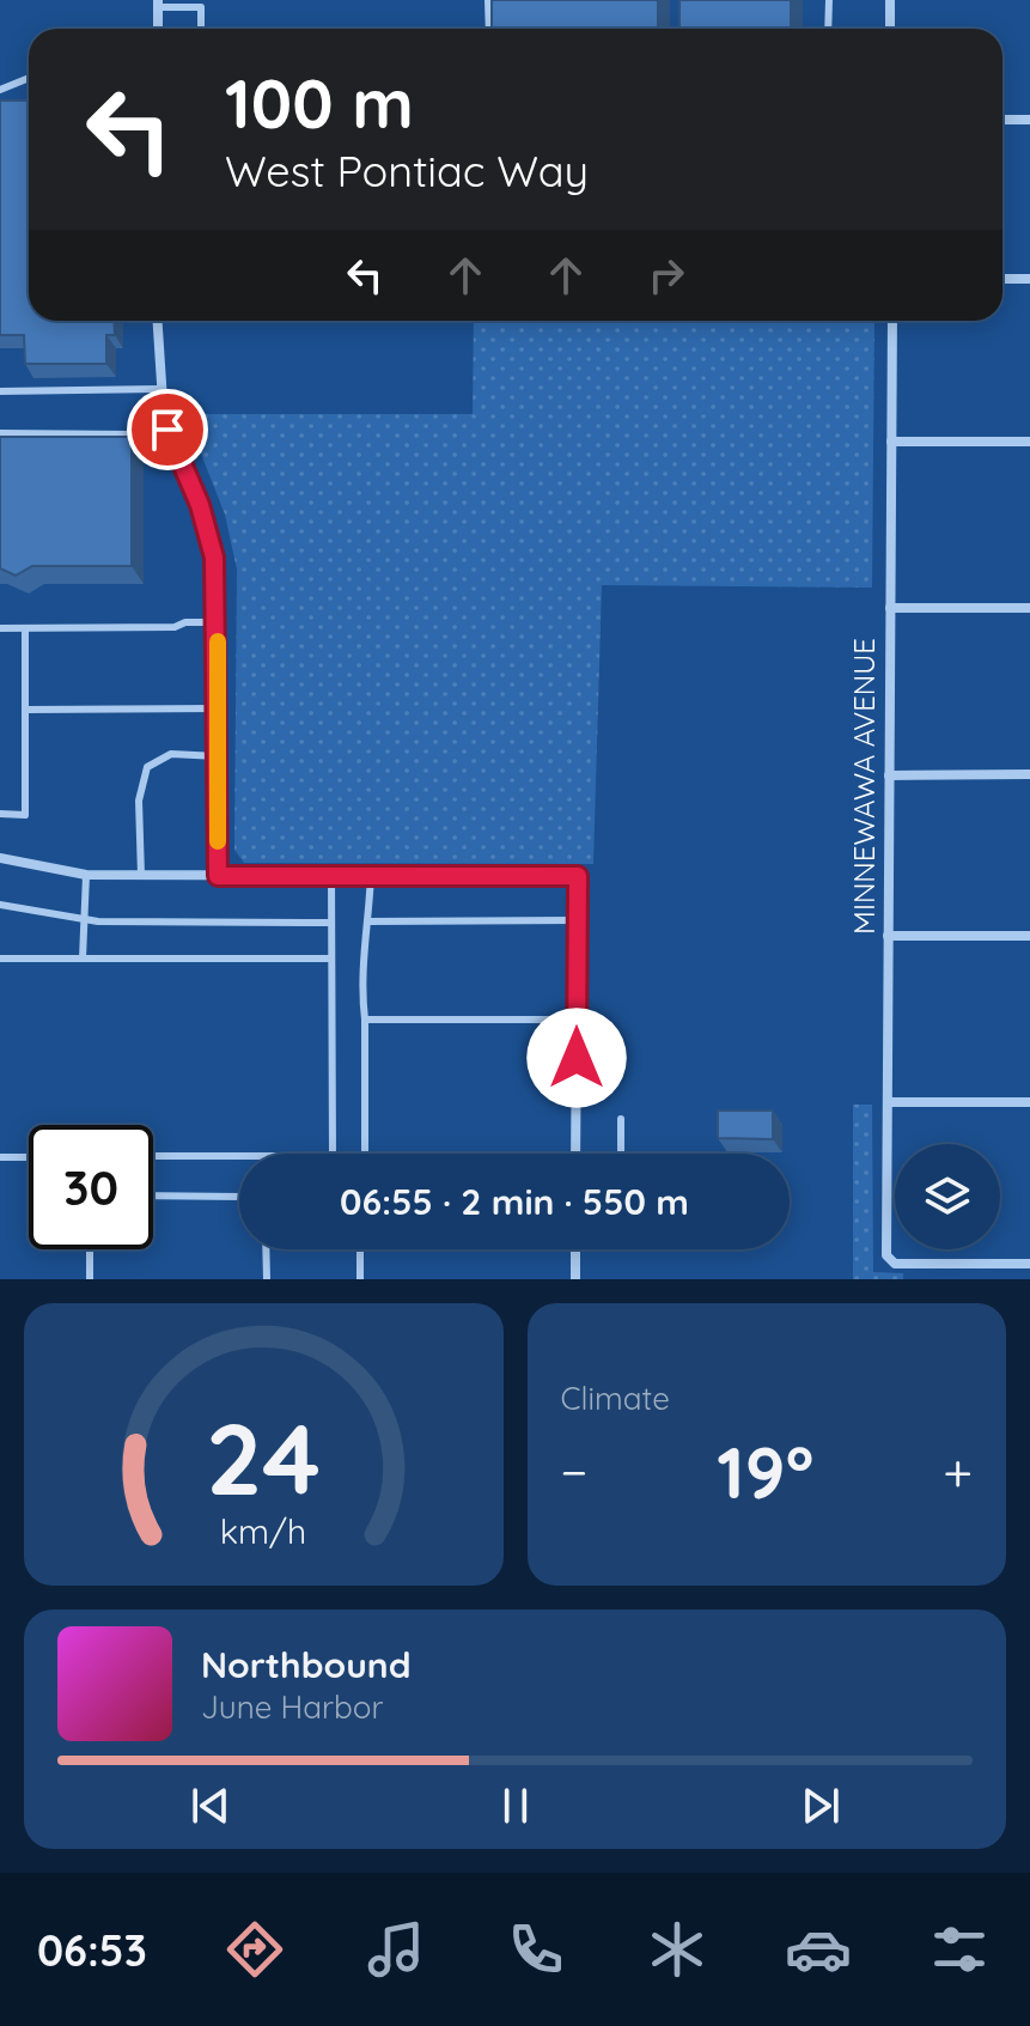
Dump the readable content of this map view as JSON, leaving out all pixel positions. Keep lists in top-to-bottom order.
{
  "streets": {
    "street": ["MINNEWAWA AVENUE"]
  },
  "page": {
    "turn": ["100 m", "West Pontiac Way"],
    "limit": "30",
    "trip": "06:55 · 2 min · 550 m",
    "tile": "Climate",
    "heat": ["−", "19°", "+"],
    "song": ["Northbound", "June Harbor"],
    "tabs": "06:53",
    "gauge": ["24", "km/h"]
  }
}
